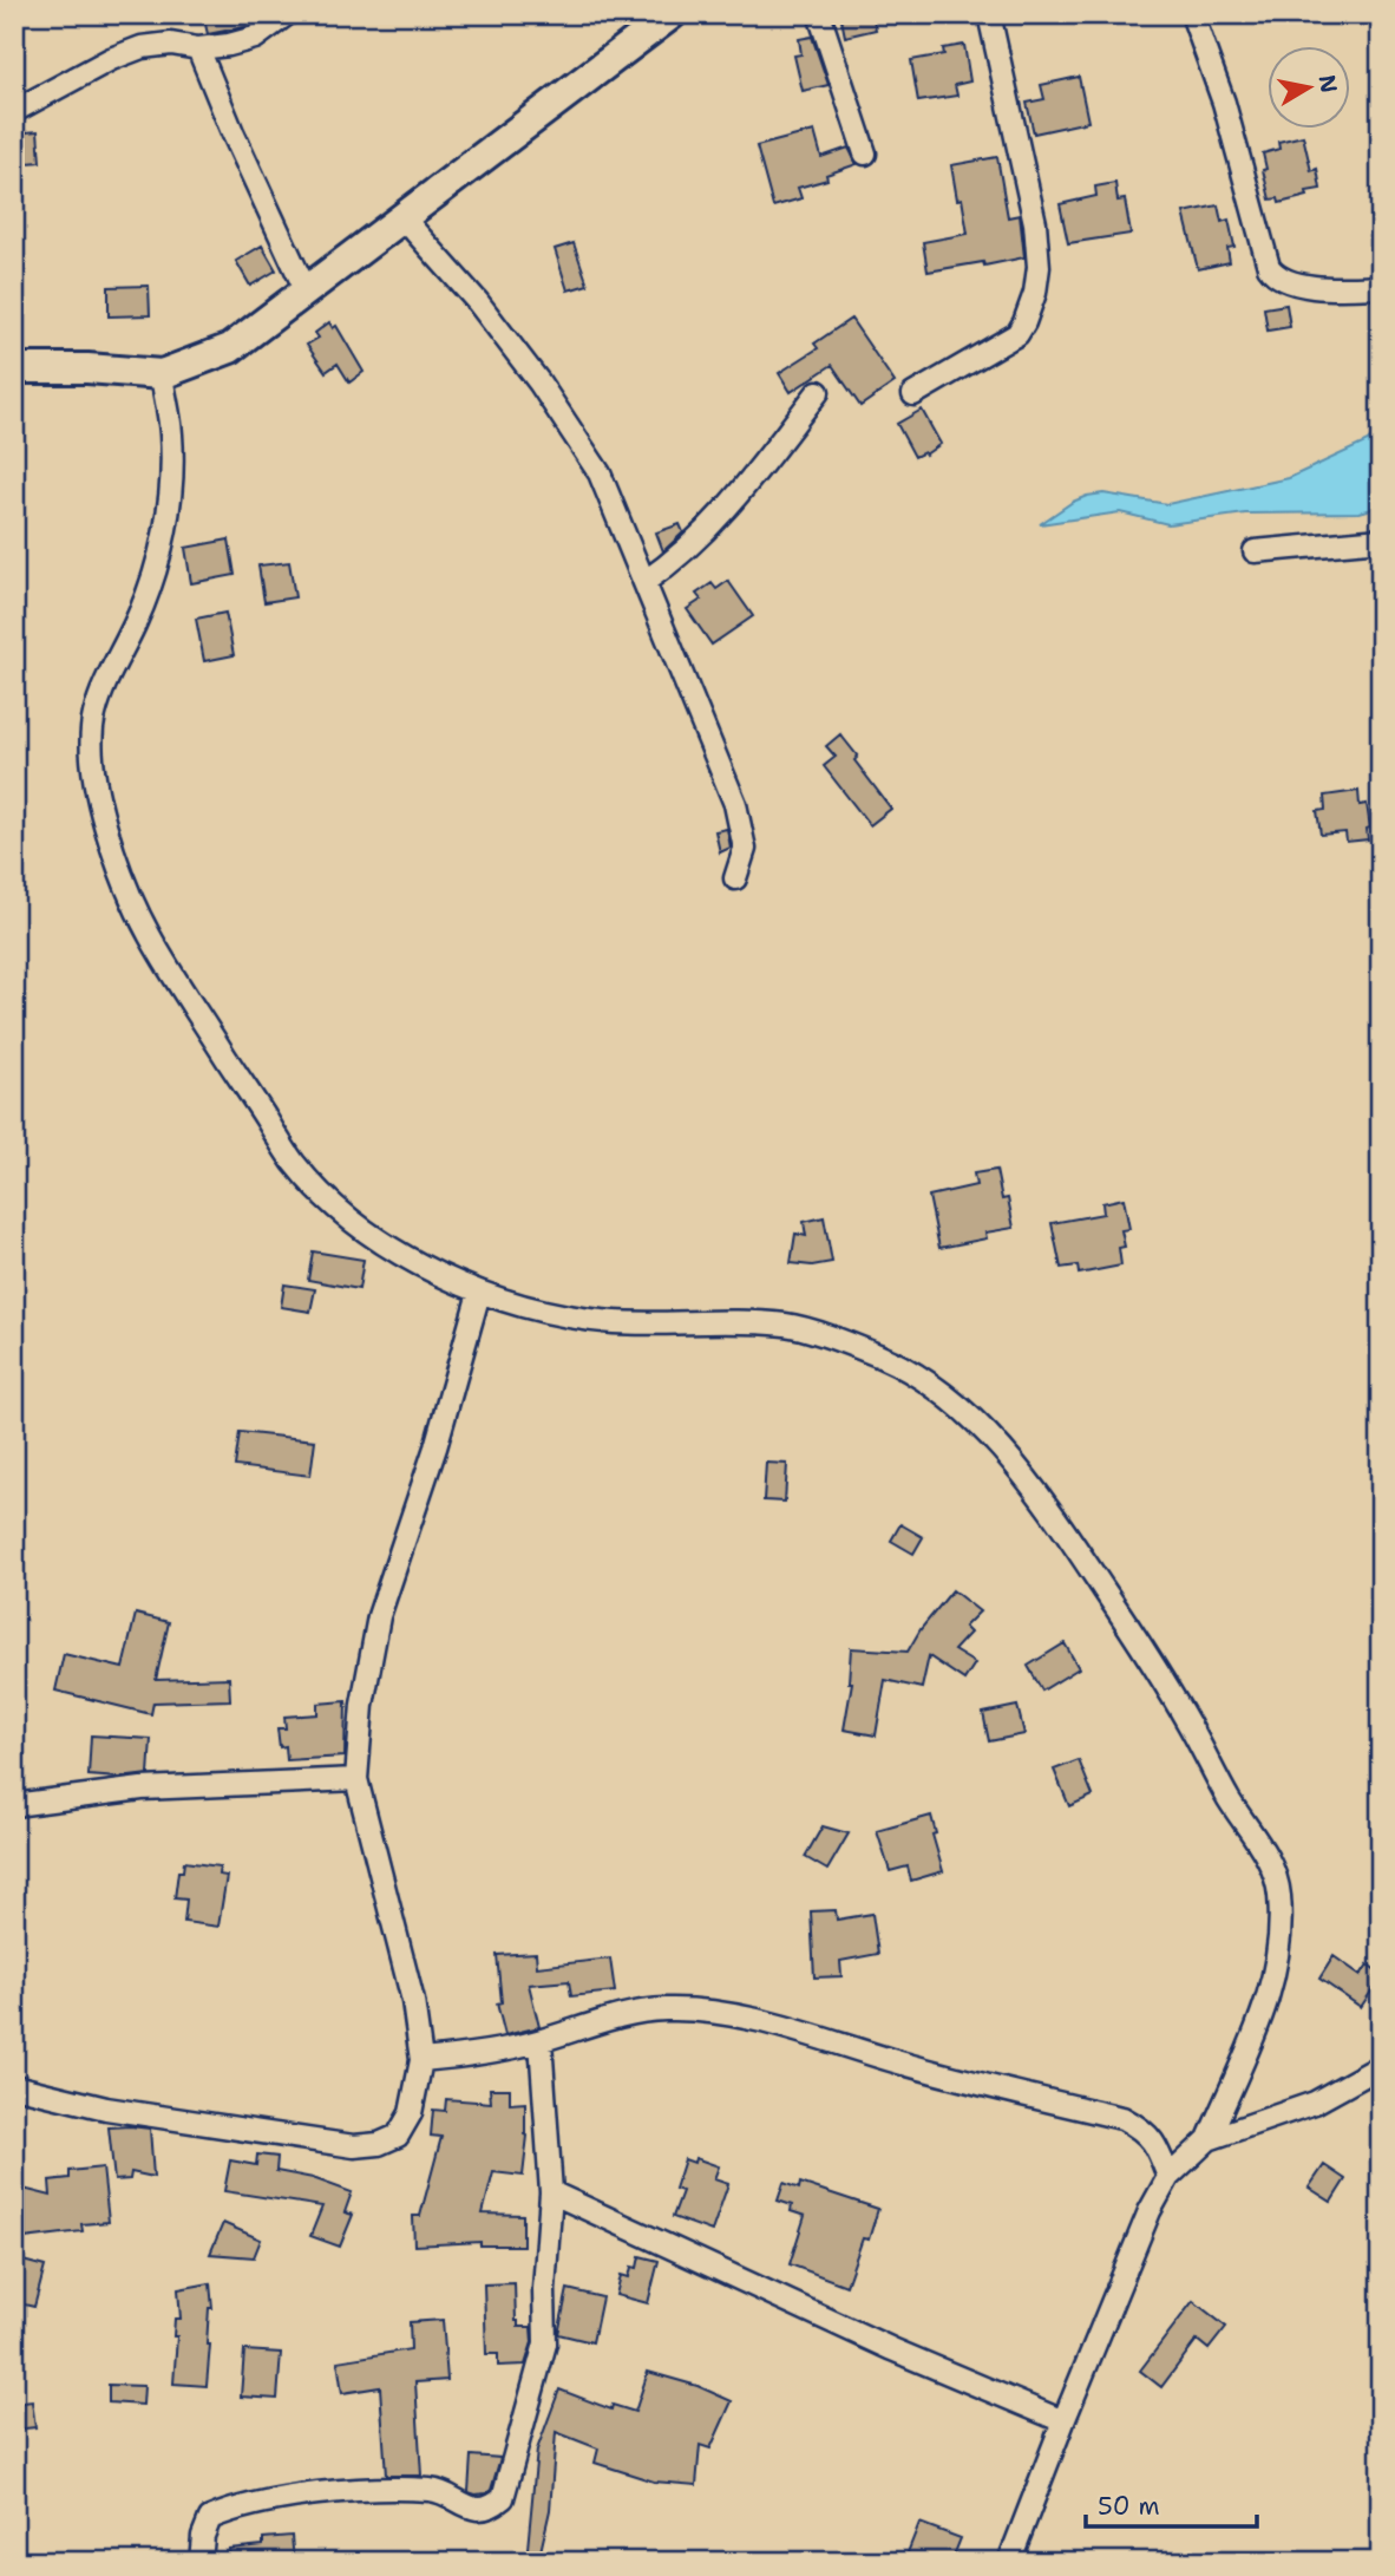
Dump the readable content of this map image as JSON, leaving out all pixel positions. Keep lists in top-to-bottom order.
{
  "scale_bar": "50 m",
  "north": "right"
}
